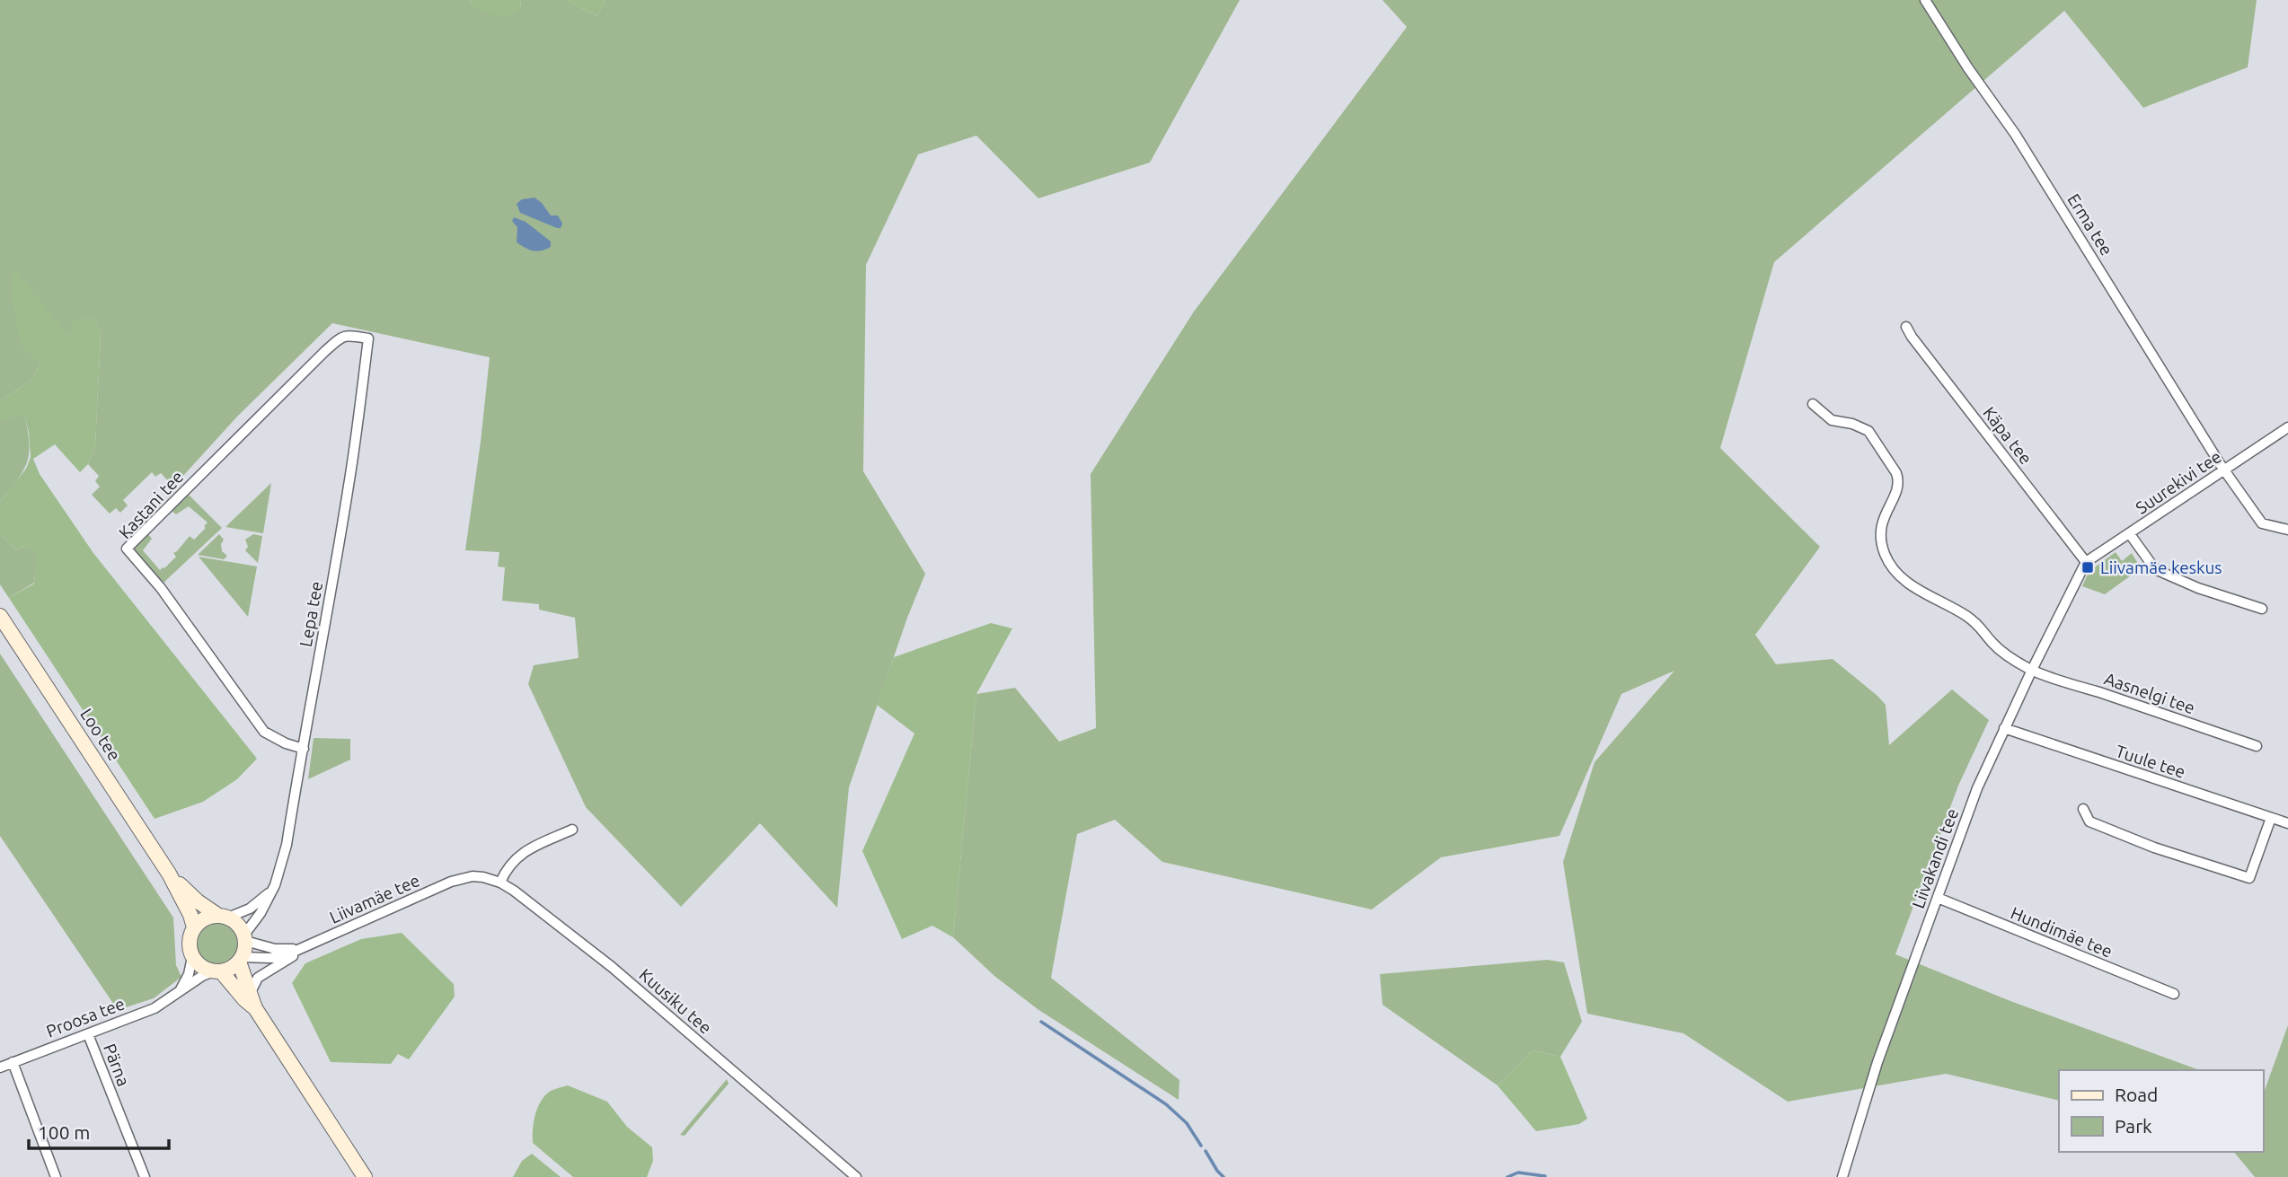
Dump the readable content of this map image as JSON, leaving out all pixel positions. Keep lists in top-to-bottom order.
{
  "streets": {
    "street": [
      "Erma tee",
      "Käpa tee",
      "Suurekivi tee",
      "Kastani tee",
      "Lepa tee",
      "Aasnelgi tee",
      "Loo tee",
      "Tuule tee",
      "Liivakandi tee",
      "Liivamäe tee",
      "Hundimäe tee",
      "Kuusiku tee",
      "Proosa tee",
      "Pärna"
    ]
  },
  "crossings": [
    ["Erma tee", "Suurekivi tee"],
    ["Käpa tee", "Suurekivi tee"],
    ["Käpa tee", "Liivakandi tee"],
    ["Suurekivi tee", "Liivakandi tee"],
    ["Kastani tee", "Lepa tee"],
    ["Lepa tee", "Loo tee"],
    ["Lepa tee", "Liivamäe tee"],
    ["Lepa tee", "Proosa tee"],
    ["Aasnelgi tee", "Liivakandi tee"],
    ["Loo tee", "Liivamäe tee"],
    ["Loo tee", "Proosa tee"],
    ["Tuule tee", "Liivakandi tee"],
    ["Liivakandi tee", "Hundimäe tee"],
    ["Liivamäe tee", "Kuusiku tee"],
    ["Liivamäe tee", "Proosa tee"],
    ["Proosa tee", "Pärna"]
  ],
  "places": {
    "transit": ["Liivamäe keskus"]
  },
  "legend": ["Road", "Park"],
  "scale_bar": "100 m"
}
